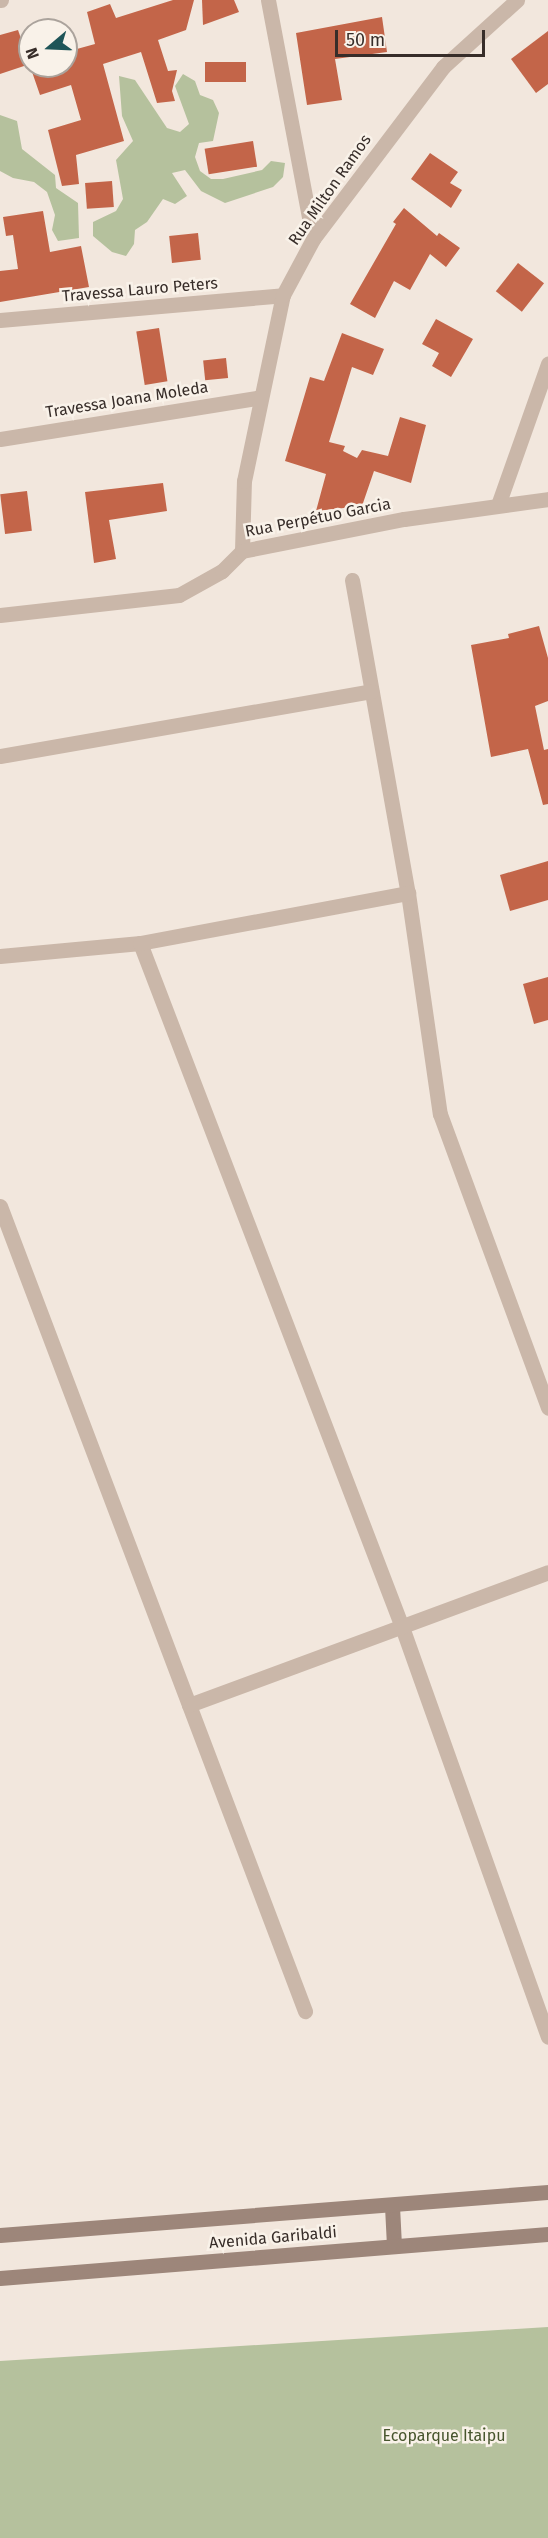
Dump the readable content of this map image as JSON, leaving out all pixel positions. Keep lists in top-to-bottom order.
{
  "streets": {
    "main road": ["Avenida Garibaldi"],
    "street": [
      "Rua Milton Ramos",
      "Travessa Lauro Peters",
      "Travessa Joana Moleda",
      "Rua Perpétuo Garcia"
    ]
  },
  "crossings": [
    ["Rua Milton Ramos", "Travessa Lauro Peters"],
    ["Rua Milton Ramos", "Travessa Joana Moleda"],
    ["Rua Milton Ramos", "Rua Perpétuo Garcia"]
  ],
  "parks": ["Ecoparque Itaipu"],
  "scale_bar": "50 m",
  "north": "left"
}
